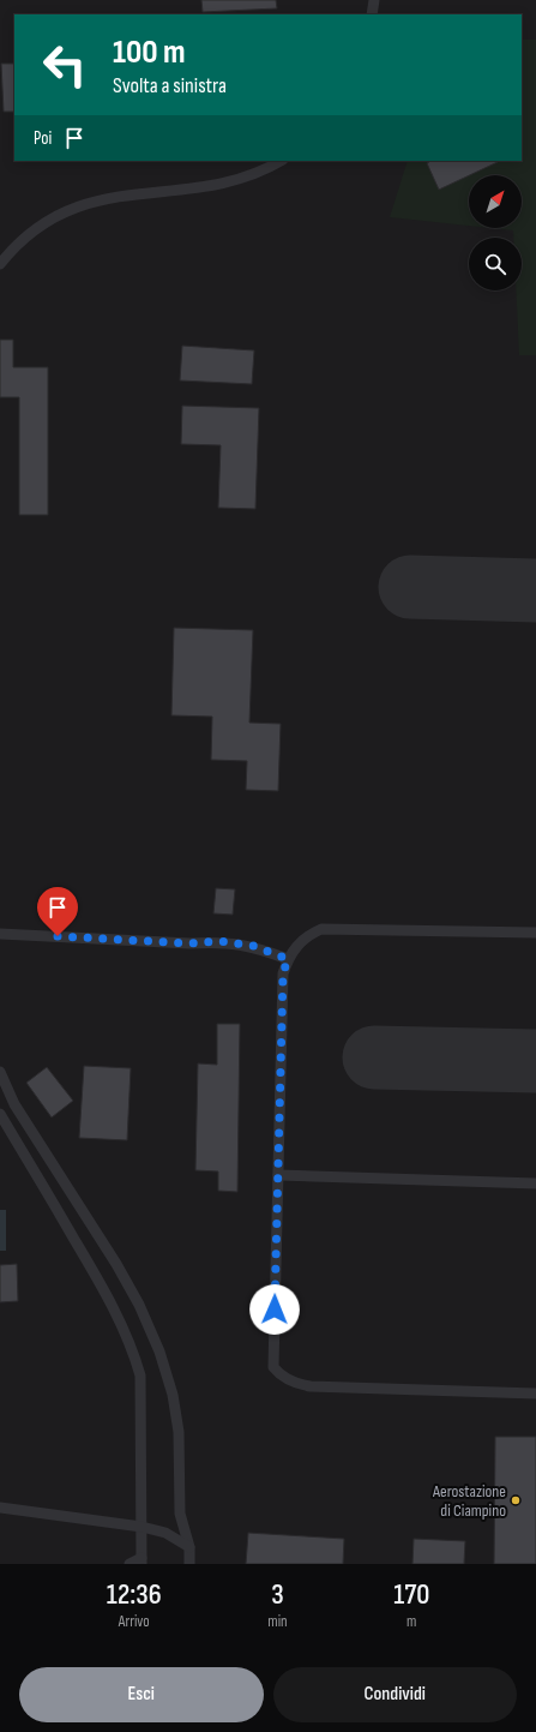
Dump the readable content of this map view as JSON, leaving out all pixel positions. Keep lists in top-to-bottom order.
{
  "places": ["Aerostazione di Ciampino"],
  "north": "top right",
  "page": {
    "turn": ["100 m", "Svolta a sinistra"],
    "then": "Poi",
    "eta": [
      "12:36",
      "Arrivo",
      "3",
      "min",
      "170",
      "m"
    ],
    "buttons": ["Esci", "Condividi"]
  }
}
